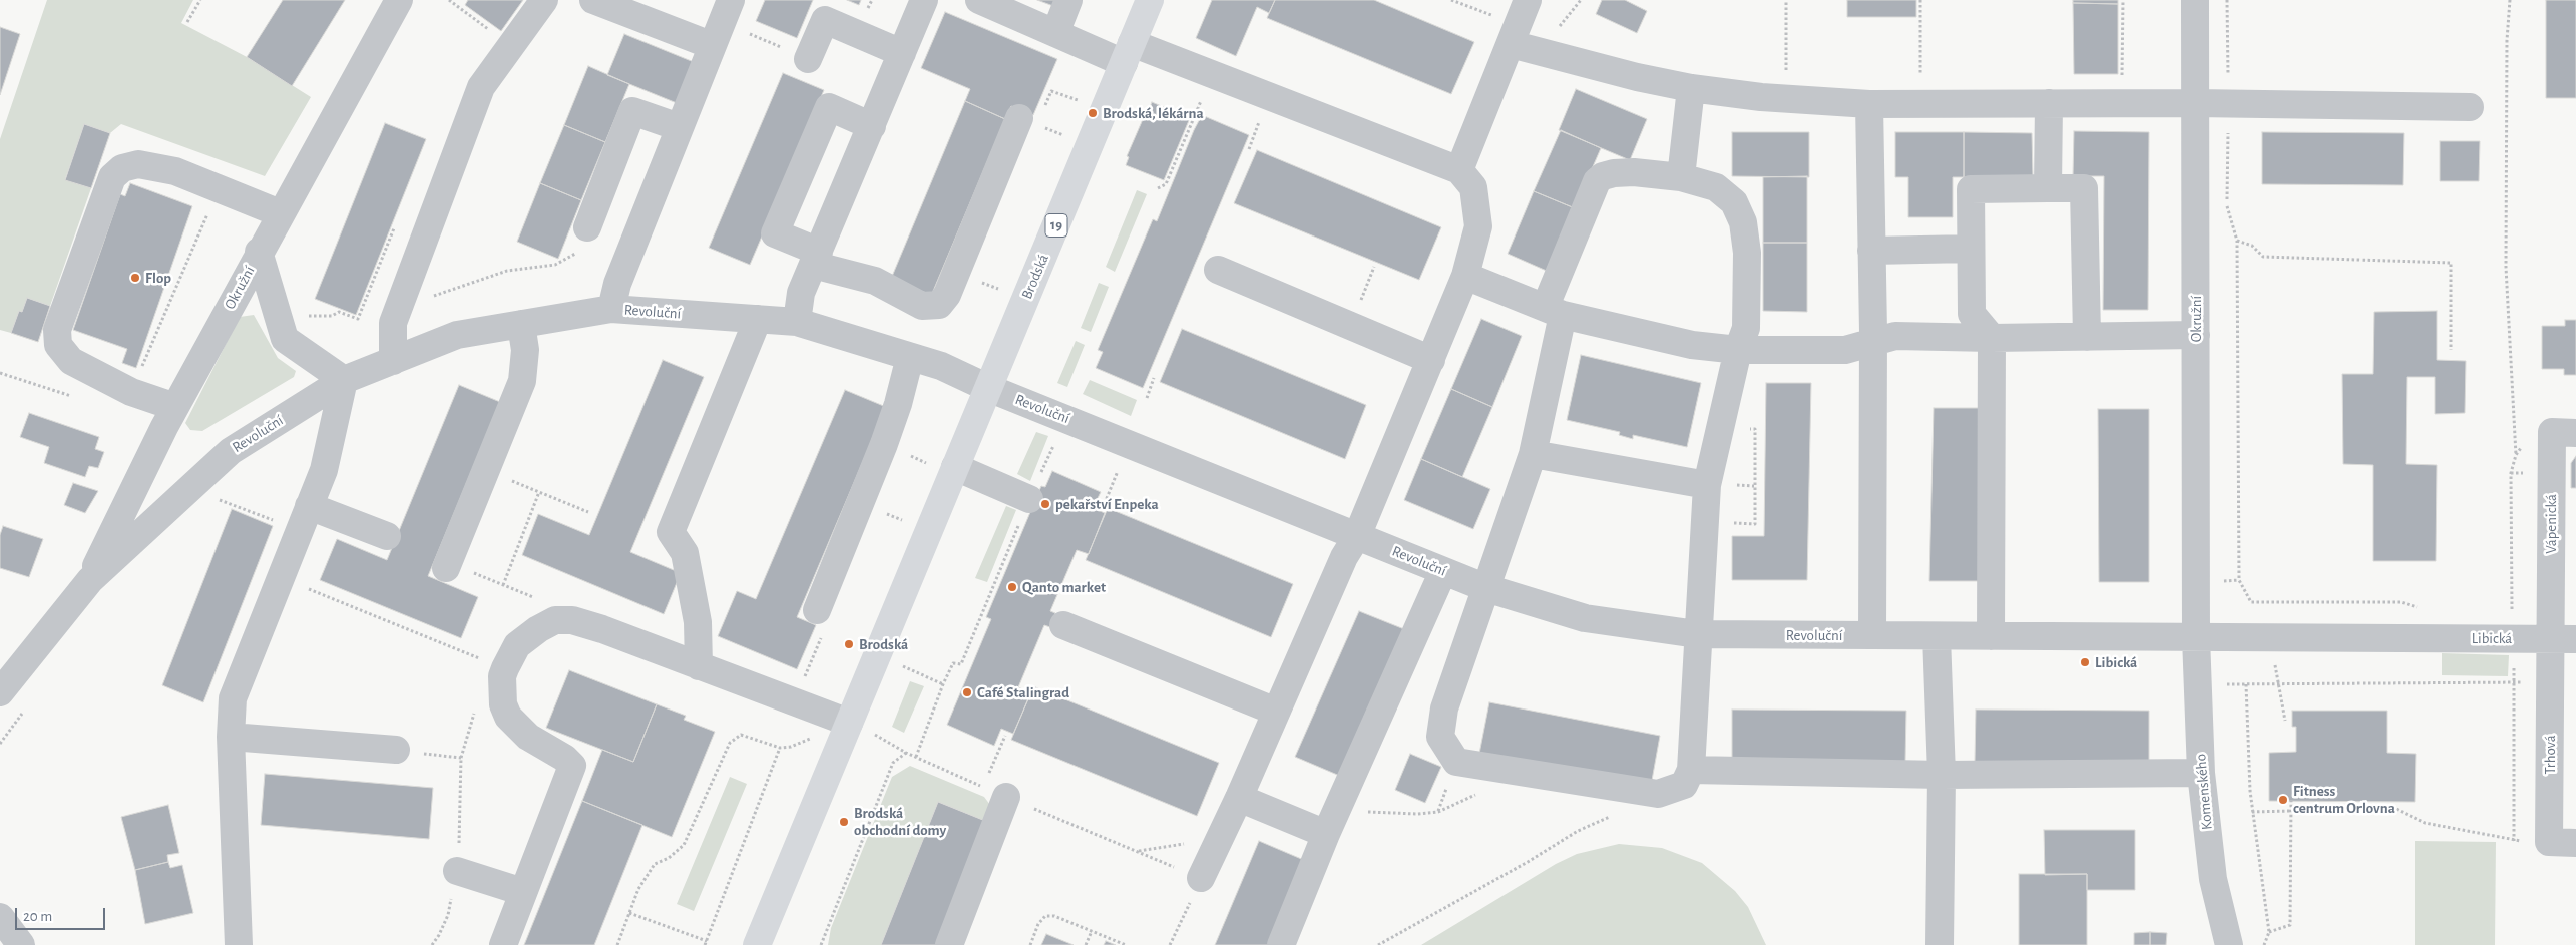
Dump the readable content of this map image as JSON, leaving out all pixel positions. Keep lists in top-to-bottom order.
{
  "streets": {
    "main road": ["19", "Brodská"],
    "street": [
      "Okružní",
      "Revoluční",
      "Vápenická",
      "Libická",
      "Trhová",
      "Komenského"
    ]
  },
  "crossings": [
    ["Brodská", "Revoluční"],
    ["Okružní", "Revoluční"],
    ["Okružní", "Libická"],
    ["Okružní", "Komenského"],
    ["Revoluční", "Libická"],
    ["Revoluční", "Komenského"],
    ["Vápenická", "Libická"],
    ["Vápenická", "Trhová"],
    ["Libická", "Trhová"],
    ["Libická", "Komenského"]
  ],
  "places": [
    "Brodská, lékárna",
    "Flop",
    "pekařství Enpeka",
    "Qanto market",
    "Brodská",
    "Libická",
    "Café Stalingrad",
    "Fitness centrum Orlovna",
    "Brodská obchodní domy"
  ],
  "scale_bar": "20 m"
}
